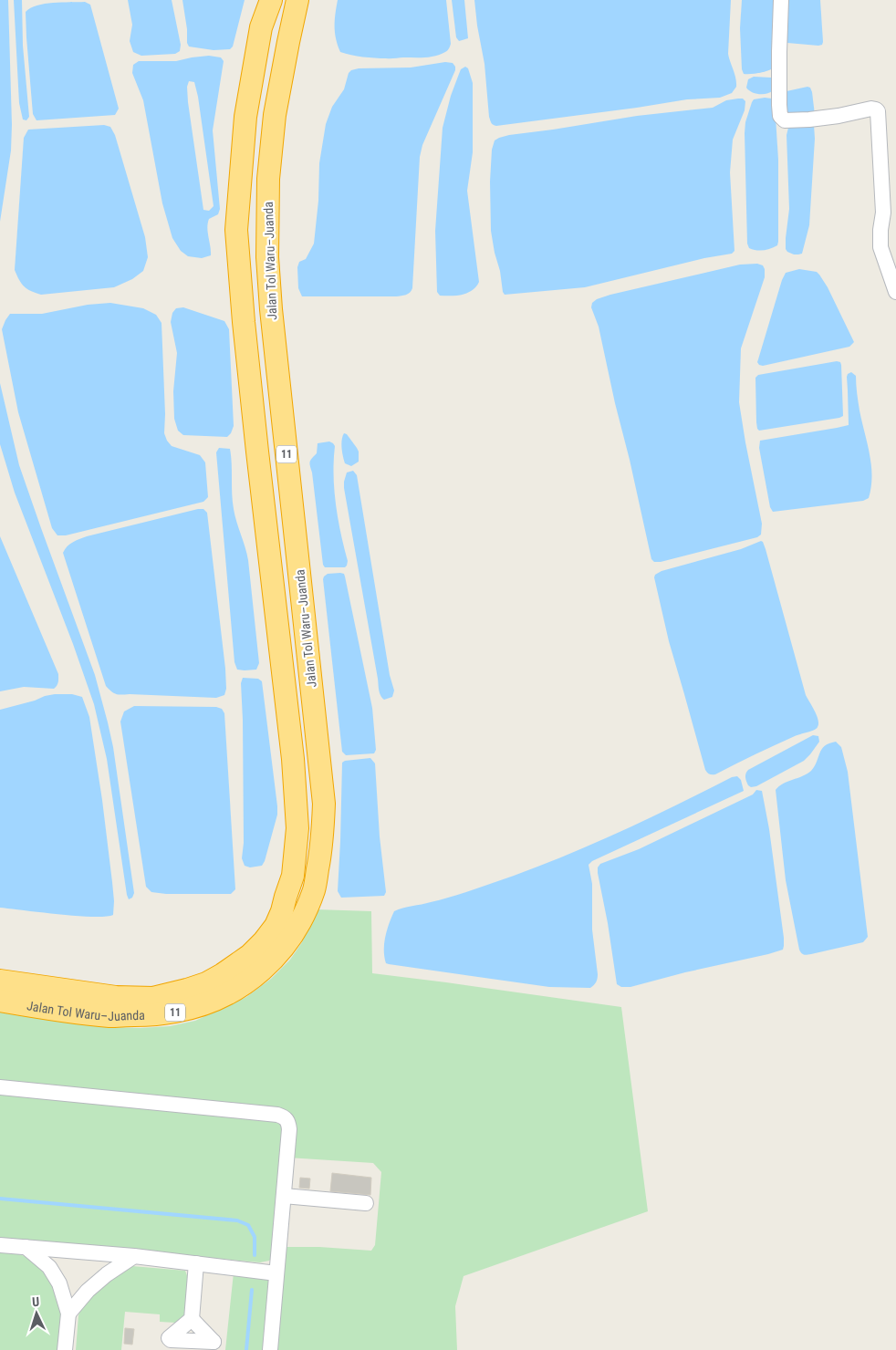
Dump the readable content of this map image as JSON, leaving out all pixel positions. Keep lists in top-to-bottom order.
{
  "streets": {
    "highway": ["Jalan Tol Waru–Juanda", "11"]
  },
  "north": "top"
}
